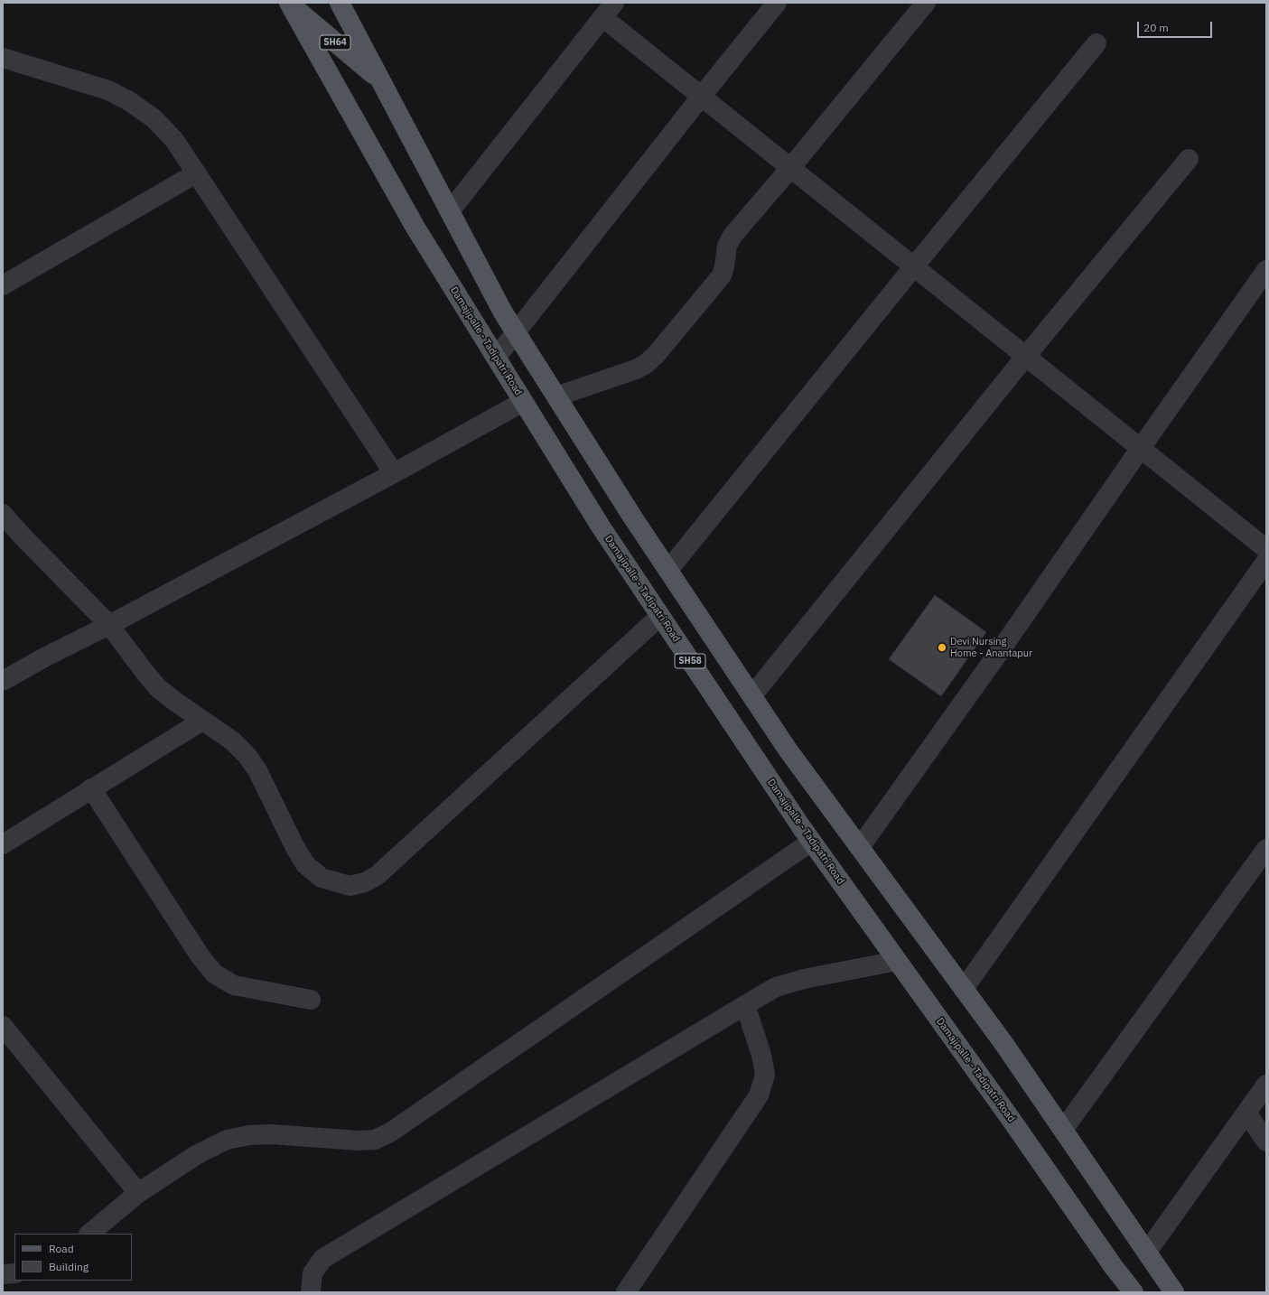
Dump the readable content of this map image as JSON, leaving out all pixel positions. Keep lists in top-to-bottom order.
{
  "streets": {
    "main road": ["SH64", "Damajipalle - Tadipatri Road", "SH58"]
  },
  "crossings": [
    ["SH64", "Damajipalle - Tadipatri Road"]
  ],
  "places": ["Devi Nursing Home - Anantapur"],
  "legend": ["Road", "Building"],
  "scale_bar": "20 m"
}
